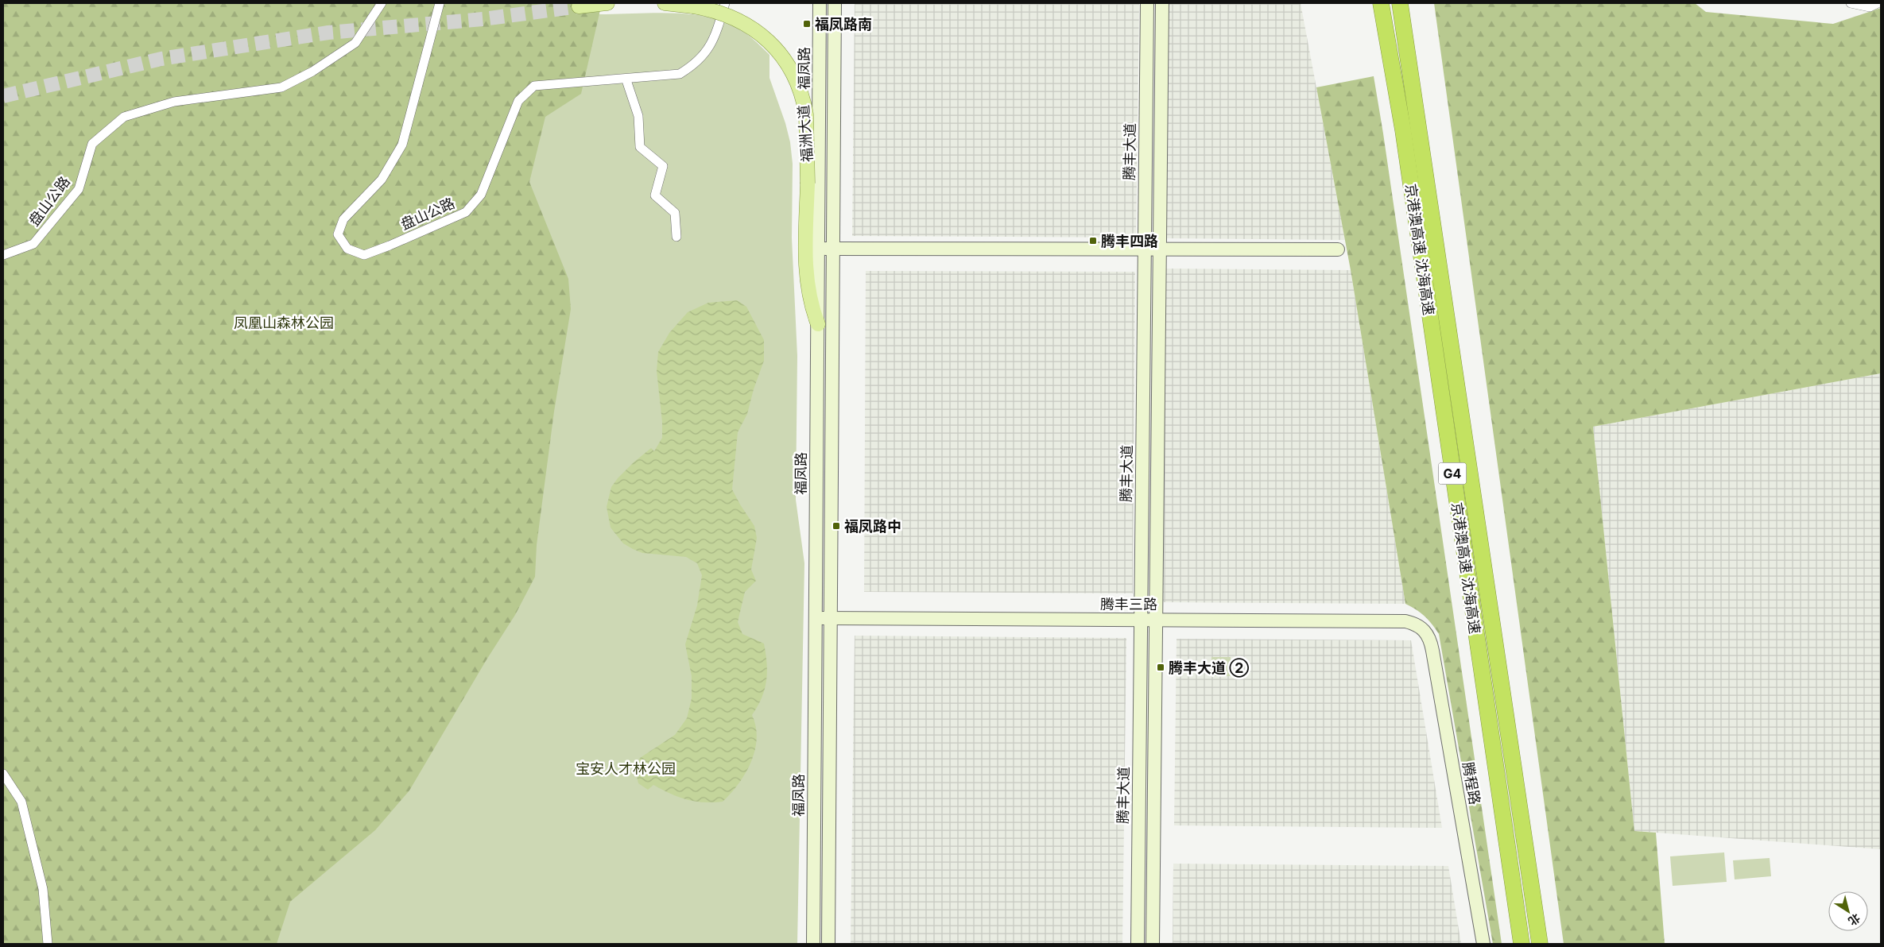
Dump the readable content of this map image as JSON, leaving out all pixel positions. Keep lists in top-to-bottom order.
{
  "streets": {
    "highway": ["京港澳高速 沈海高速", "G4"],
    "main road": ["福洲大道"],
    "street": [
      "福凤路",
      "腾丰大道",
      "盘山公路",
      "腾丰三路",
      "腾程路"
    ]
  },
  "crossings": [
    ["福凤路", "福洲大道"],
    ["福凤路", "腾丰三路"],
    ["腾丰大道", "腾丰三路"],
    ["腾丰三路", "腾程路"]
  ],
  "parks": ["凤凰山森林公园", "宝安人才林公园"],
  "places": {
    "transit": [
      "福凤路南",
      "腾丰四路",
      "福凤路中",
      "腾丰大道 ②"
    ]
  },
  "north": "bottom right"
}
